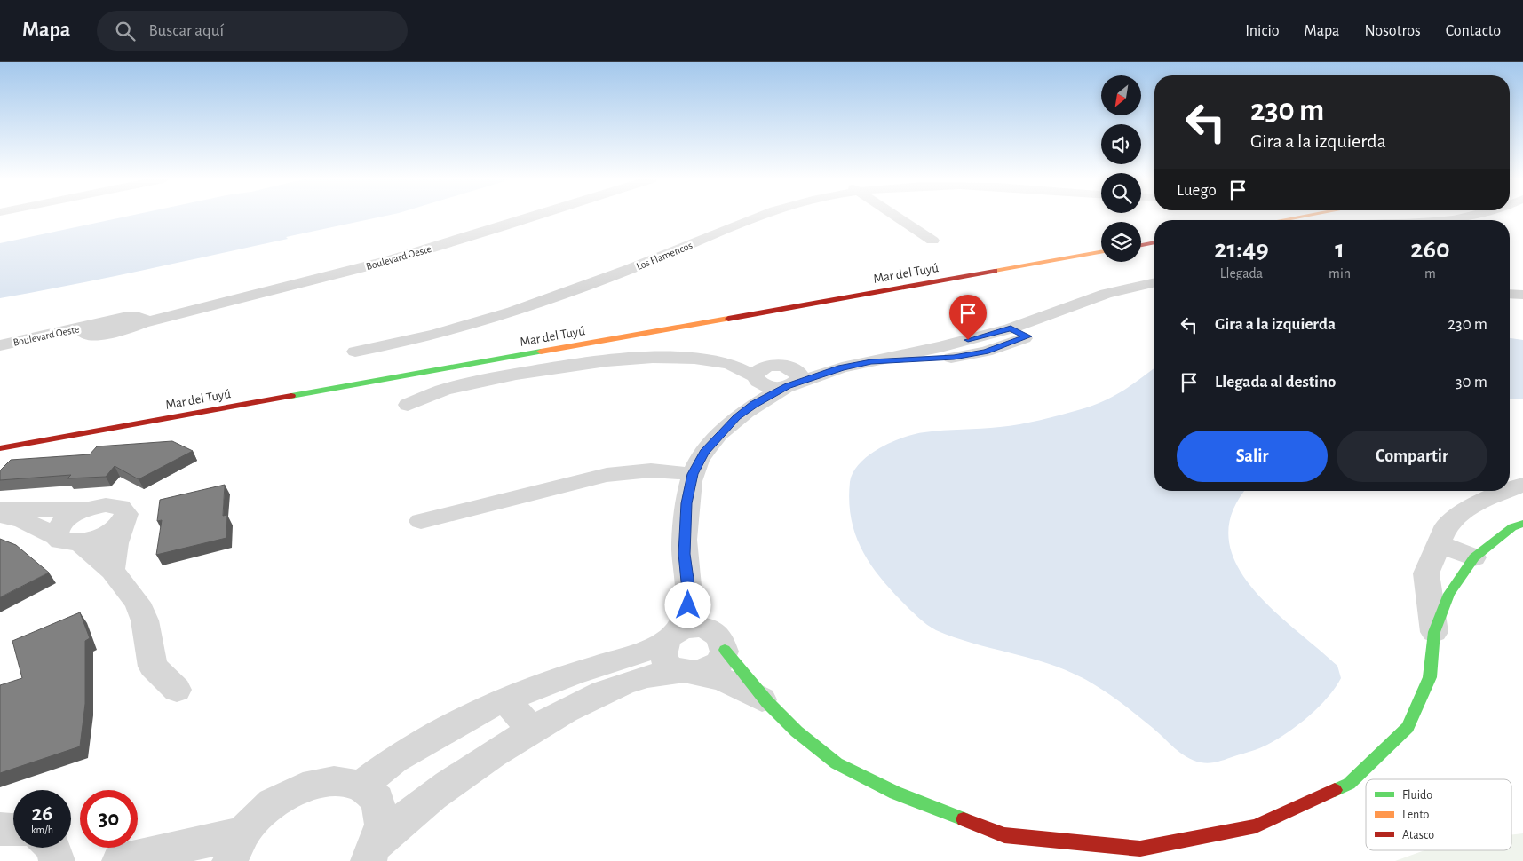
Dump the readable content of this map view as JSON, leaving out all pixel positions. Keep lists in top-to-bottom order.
{
  "streets": {
    "street": ["Los Flamencos", "Boulevard Oeste", "Mar del Tuyú"]
  },
  "legend": ["Fluido", "Lento", "Atasco"],
  "north": "bottom left",
  "page": {
    "header": "Mapa",
    "search": "Buscar aquí",
    "nav": [
      "Inicio",
      "Mapa",
      "Nosotros",
      "Contacto"
    ],
    "turn": ["230 m", "Gira a la izquierda"],
    "then": "Luego",
    "eta": [
      "21:49",
      "Llegada",
      "1",
      "min",
      "260",
      "m"
    ],
    "list": [
      {
        "name": "Gira a la izquierda",
        "value": "230 m"
      },
      {
        "name": "Llegada al destino",
        "value": "30 m"
      }
    ],
    "buttons": ["Salir", "Compartir"],
    "speed": "26 km/h",
    "limit": "30"
  }
}
